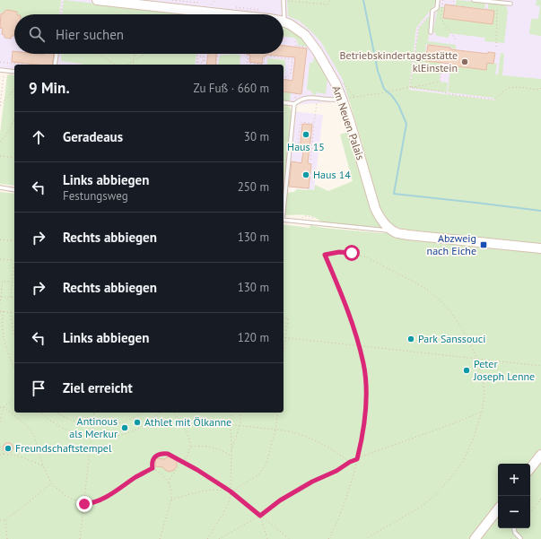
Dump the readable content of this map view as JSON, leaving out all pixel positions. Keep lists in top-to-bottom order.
{
  "streets": {
    "street": ["Am Neuen Palais"]
  },
  "places": {
    "other": [
      "Betriebskindertagesstätte klEinstein",
      "Haus 15",
      "Haus 14",
      "Park Sanssouci",
      "Peter Joseph Lenne",
      "Athlet mit Ölkanne",
      "Antinous als Merkur",
      "Freundschaftstempel"
    ],
    "transit": ["Abzweig nach Eiche"]
  },
  "page": {
    "search": "Hier suchen",
    "heading": ["9 Min.", "Zu Fuß · 660 m"],
    "list": [
      ["Geradeaus", "30 m"],
      ["Links abbiegen", "Festungsweg", "250 m"],
      ["Rechts abbiegen", "130 m"],
      ["Rechts abbiegen", "130 m"],
      ["Links abbiegen", "120 m"],
      "Ziel erreicht"
    ],
    "map_buttons": ["+", "−"]
  }
}
